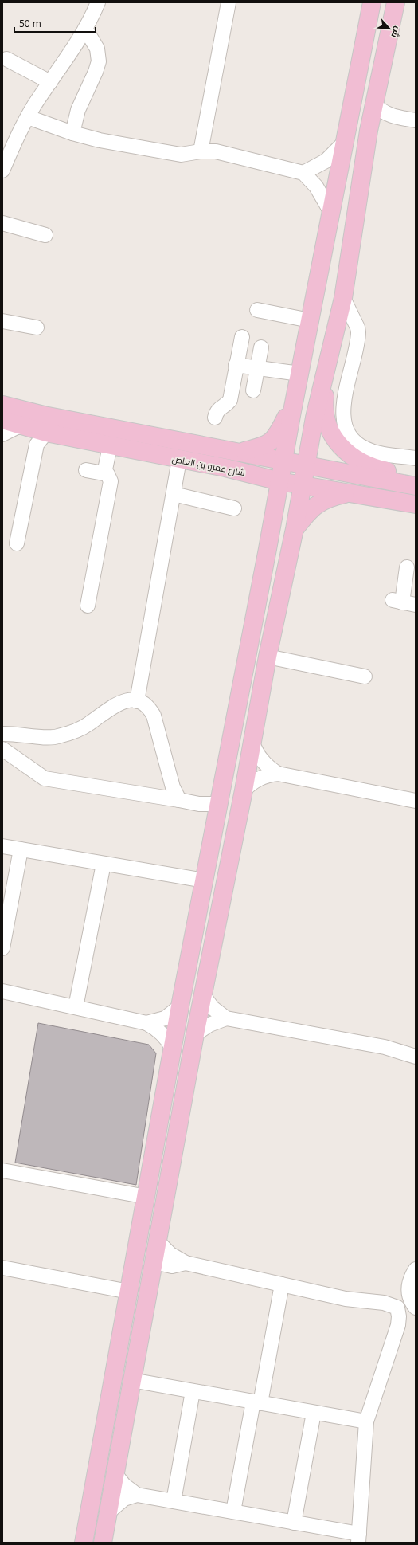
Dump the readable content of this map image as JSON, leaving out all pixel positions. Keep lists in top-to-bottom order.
{
  "streets": {
    "main road": ["شارع عمرو بن العاص"]
  },
  "scale_bar": "50 m",
  "north": "bottom right"
}
